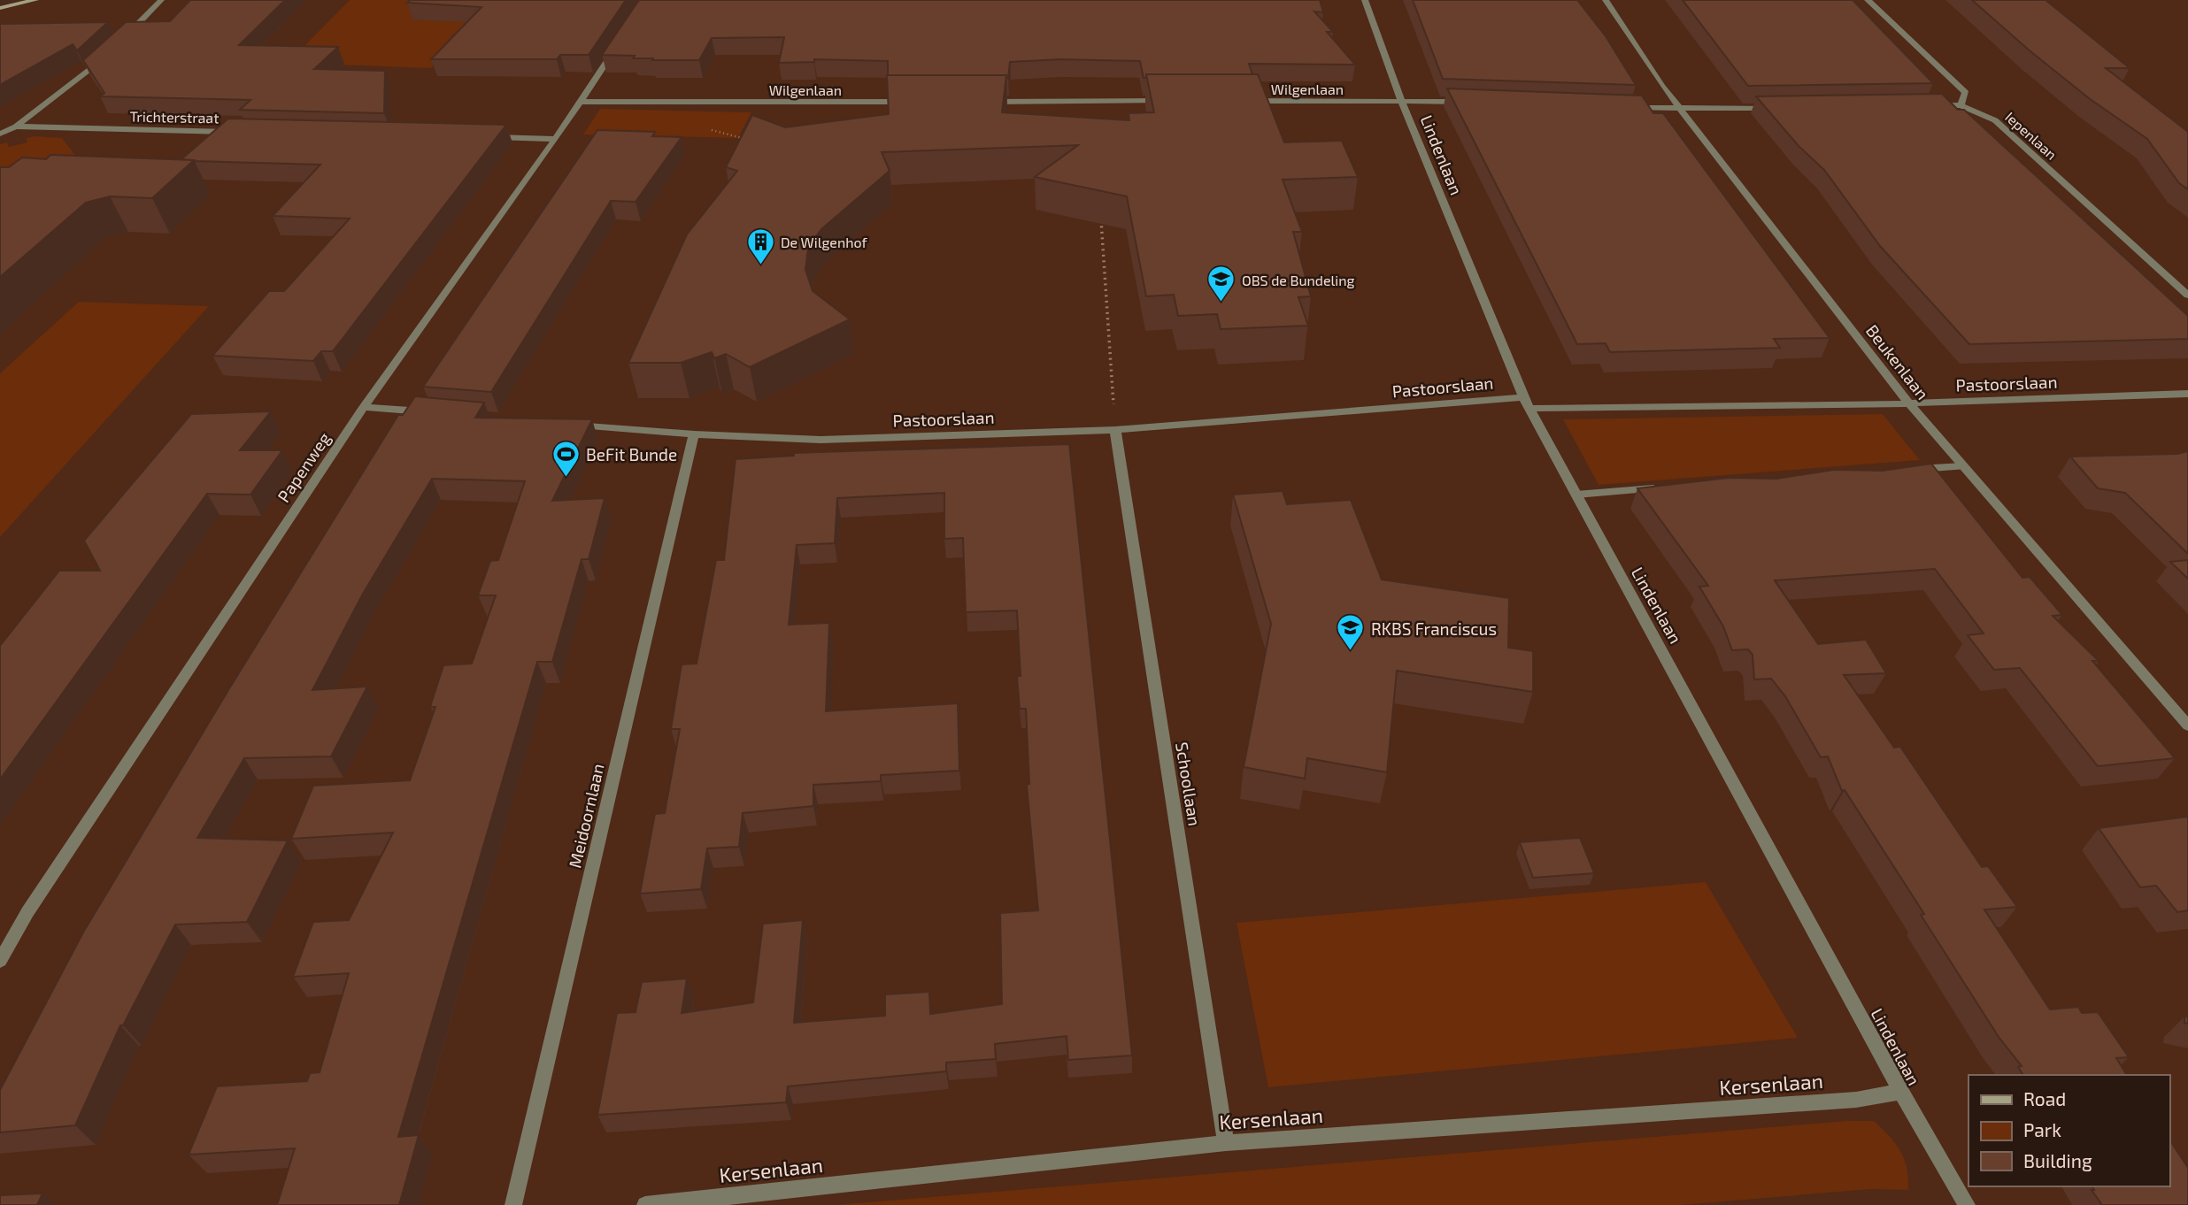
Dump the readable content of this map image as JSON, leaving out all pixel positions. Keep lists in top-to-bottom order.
{
  "streets": {
    "street": [
      "Wilgenlaan",
      "Trichterstraat",
      "Iepenlaan",
      "Lindenlaan",
      "Beukenlaan",
      "Pastoorslaan",
      "Papenweg",
      "Schoollaan",
      "Meidoornlaan",
      "Kersenlaan"
    ]
  },
  "crossings": [
    ["Wilgenlaan", "Lindenlaan"],
    ["Wilgenlaan", "Papenweg"],
    ["Lindenlaan", "Pastoorslaan"],
    ["Lindenlaan", "Kersenlaan"],
    ["Beukenlaan", "Pastoorslaan"],
    ["Pastoorslaan", "Schoollaan"],
    ["Pastoorslaan", "Meidoornlaan"],
    ["Schoollaan", "Kersenlaan"]
  ],
  "places": {
    "building": ["De Wilgenhof"],
    "school or university": ["OBS de Bundeling", "RKBS Franciscus"],
    "sports": ["BeFit Bunde"]
  },
  "legend": ["Road", "Park", "Building"]
}
